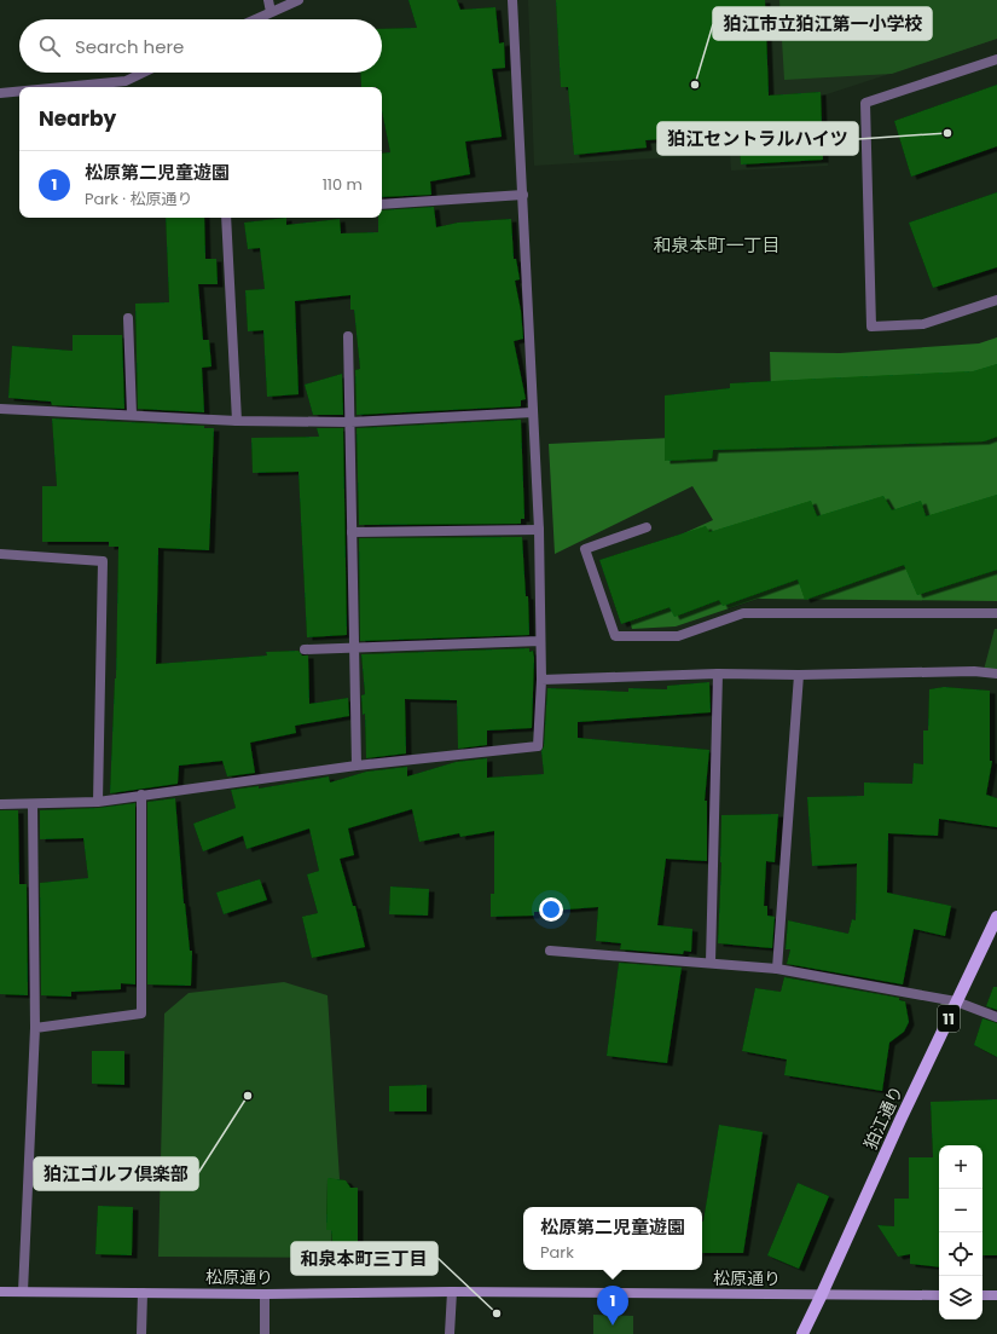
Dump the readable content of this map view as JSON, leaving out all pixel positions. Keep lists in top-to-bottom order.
{
  "streets": {
    "main road": ["11", "狛江通り", "松原通り"]
  },
  "crossings": [
    ["狛江通り", "松原通り"]
  ],
  "districts": ["和泉本町一丁目"],
  "places": [
    "狛江市立狛江第一小学校",
    "狛江セントラルハイツ",
    "狛江ゴルフ倶楽部",
    "和泉本町三丁目"
  ],
  "page": {
    "search": "Search here",
    "heading": "Nearby",
    "list": [
      {
        "mark": "1",
        "name": "松原第二児童遊園",
        "note": "Park · 松原通り",
        "value": "110 m"
      }
    ],
    "map_buttons": ["+", "−"],
    "popup": ["松原第二児童遊園", "Park"],
    "pins": "1"
  }
}
